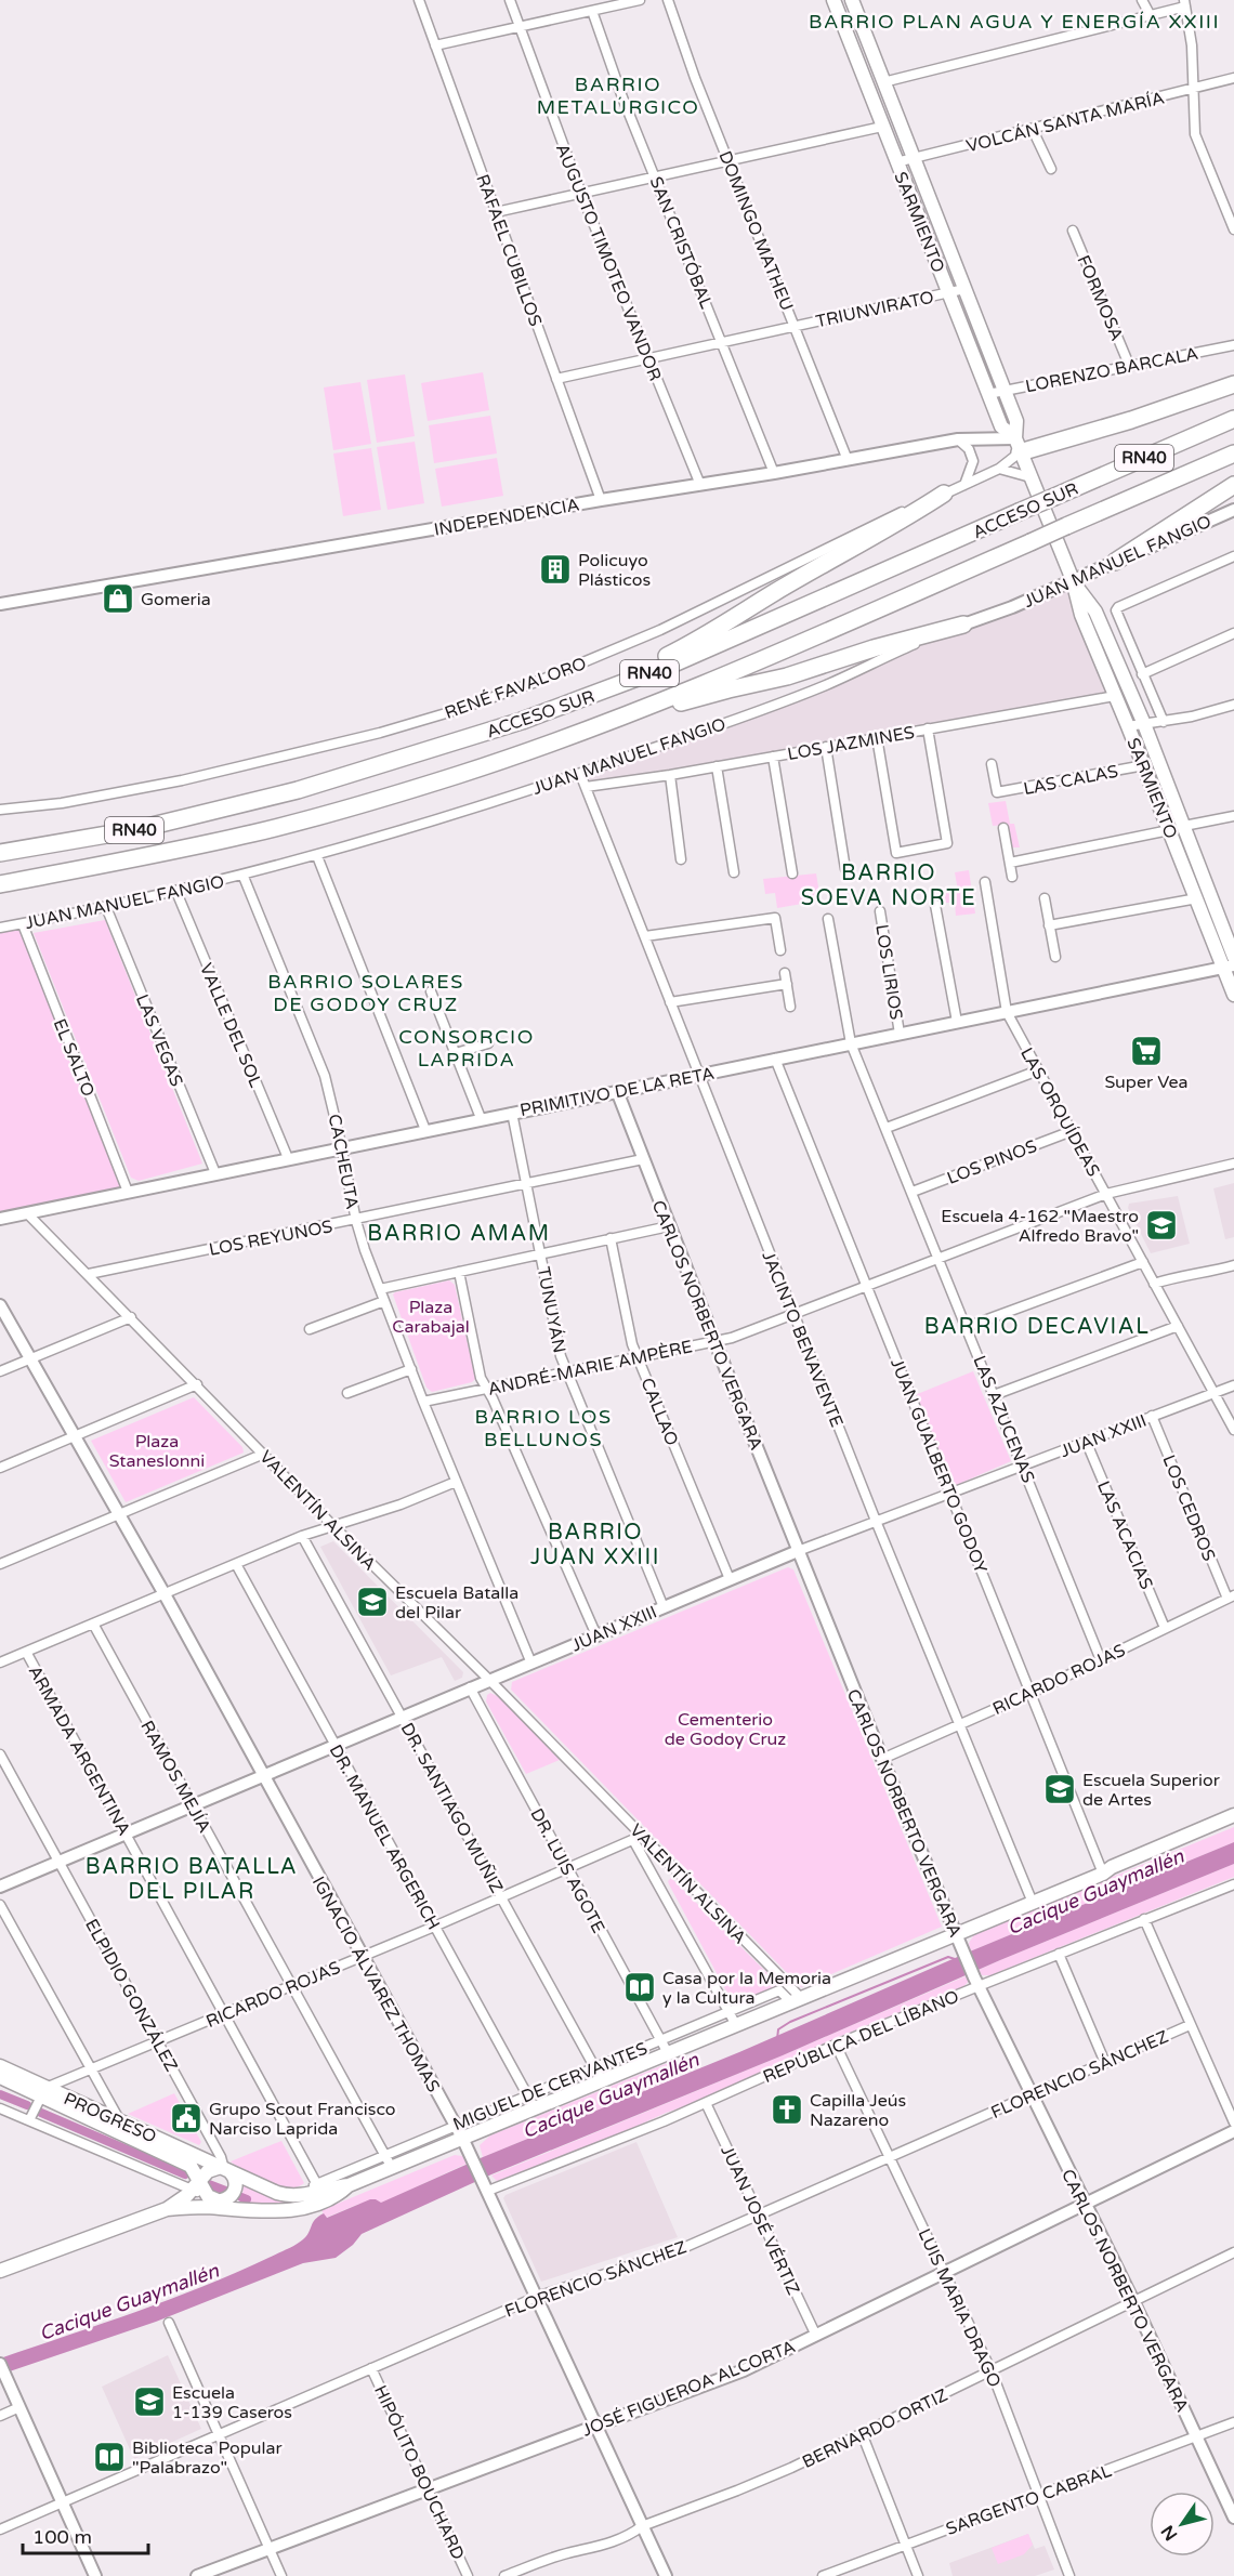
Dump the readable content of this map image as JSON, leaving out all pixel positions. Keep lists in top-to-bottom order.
{
  "streets": {
    "highway": ["RN40", "ACCESO SUR"],
    "main road": ["SARMIENTO", "MIGUEL DE CERVANTES", "PROGRESO"],
    "street": [
      "VOLCÁN SANTA MARÍA",
      "DOMINGO MATHEU",
      "SAN CRISTÓBAL",
      "RAFAEL CUBILLOS",
      "AUGUSTO TIMOTEO VANDOR",
      "FORMOSA",
      "TRIUNVIRATO",
      "LORENZO BARCALA",
      "INDEPENDENCIA",
      "JUAN MANUEL FANGIO",
      "RENÉ FAVALORO",
      "LOS JAZMINES",
      "LAS CALAS",
      "LOS LIRIOS",
      "VALLE DEL SOL",
      "LAS VEGAS",
      "EL SALTO",
      "PRIMITIVO DE LA RETA",
      "LAS ORQUÍDEAS",
      "CACHEUTA",
      "LOS PINOS",
      "LOS REYUNOS",
      "TUNUYÁN",
      "CARLOS NORBERTO VERGARA",
      "JACINTO BENAVENTE",
      "ANDRÉ-MARIE AMPÈRE",
      "CALLAO",
      "LAS AZUCENAS",
      "JUAN XXIII",
      "JUAN GUALBERTO GODOY",
      "LOS CEDROS",
      "VALENTÍN ALSINA",
      "LAS ACACIAS",
      "RICARDO ROJAS",
      "ARMADA ARGENTINA",
      "RAMOS MEJÍA",
      "DR. SANTIAGO MUÑIZ",
      "DR. MANUEL ARGERICH",
      "DR. LUIS AGOTE",
      "IGNACIO ÁLVAREZ THOMAS",
      "ELPIDIO GONZÁLEZ",
      "REPÚBLICA DEL LÍBANO",
      "FLORENCIO SÁNCHEZ",
      "JUAN JOSÉ VÉRTIZ",
      "LUIS MARIA DRAGO",
      "JOSÉ FIGUEROA ALCORTA",
      "BERNARDO ORTIZ",
      "HIPÓLITO BOUCHARD",
      "SARGENTO CABRAL"
    ]
  },
  "crossings": [
    ["VOLCÁN SANTA MARÍA", "SARMIENTO"],
    ["SARMIENTO", "TRIUNVIRATO"],
    ["SARMIENTO", "LORENZO BARCALA"],
    ["SARMIENTO", "INDEPENDENCIA"],
    ["SARMIENTO", "JUAN MANUEL FANGIO"],
    ["SARMIENTO", "RENÉ FAVALORO"],
    ["SARMIENTO", "LOS JAZMINES"],
    ["SARMIENTO", "LAS CALAS"],
    ["SARMIENTO", "PRIMITIVO DE LA RETA"],
    ["DOMINGO MATHEU", "TRIUNVIRATO"],
    ["DOMINGO MATHEU", "INDEPENDENCIA"],
    ["SAN CRISTÓBAL", "TRIUNVIRATO"],
    ["SAN CRISTÓBAL", "INDEPENDENCIA"],
    ["RAFAEL CUBILLOS", "TRIUNVIRATO"],
    ["RAFAEL CUBILLOS", "INDEPENDENCIA"],
    ["AUGUSTO TIMOTEO VANDOR", "TRIUNVIRATO"],
    ["AUGUSTO TIMOTEO VANDOR", "INDEPENDENCIA"],
    ["FORMOSA", "LORENZO BARCALA"],
    ["INDEPENDENCIA", "RENÉ FAVALORO"],
    ["JUAN MANUEL FANGIO", "VALLE DEL SOL"],
    ["JUAN MANUEL FANGIO", "LAS VEGAS"],
    ["JUAN MANUEL FANGIO", "EL SALTO"],
    ["JUAN MANUEL FANGIO", "CACHEUTA"],
    ["JUAN MANUEL FANGIO", "JACINTO BENAVENTE"],
    ["LOS JAZMINES", "JACINTO BENAVENTE"],
    ["LOS LIRIOS", "PRIMITIVO DE LA RETA"],
    ["VALLE DEL SOL", "PRIMITIVO DE LA RETA"],
    ["LAS VEGAS", "PRIMITIVO DE LA RETA"],
    ["EL SALTO", "PRIMITIVO DE LA RETA"],
    ["PRIMITIVO DE LA RETA", "LAS ORQUÍDEAS"],
    ["PRIMITIVO DE LA RETA", "CACHEUTA"],
    ["PRIMITIVO DE LA RETA", "TUNUYÁN"],
    ["PRIMITIVO DE LA RETA", "CARLOS NORBERTO VERGARA"],
    ["PRIMITIVO DE LA RETA", "JACINTO BENAVENTE"],
    ["PRIMITIVO DE LA RETA", "LAS AZUCENAS"],
    ["PRIMITIVO DE LA RETA", "JUAN GUALBERTO GODOY"],
    ["PRIMITIVO DE LA RETA", "VALENTÍN ALSINA"],
    ["LAS ORQUÍDEAS", "LOS PINOS"],
    ["LAS ORQUÍDEAS", "ANDRÉ-MARIE AMPÈRE"],
    ["LAS ORQUÍDEAS", "JUAN XXIII"],
    ["CACHEUTA", "LOS REYUNOS"],
    ["CACHEUTA", "ANDRÉ-MARIE AMPÈRE"],
    ["CACHEUTA", "JUAN XXIII"],
    ["LOS PINOS", "LAS AZUCENAS"],
    ["LOS REYUNOS", "TUNUYÁN"],
    ["LOS REYUNOS", "CARLOS NORBERTO VERGARA"],
    ["LOS REYUNOS", "VALENTÍN ALSINA"],
    ["TUNUYÁN", "ANDRÉ-MARIE AMPÈRE"],
    ["TUNUYÁN", "JUAN XXIII"],
    ["CARLOS NORBERTO VERGARA", "ANDRÉ-MARIE AMPÈRE"],
    ["CARLOS NORBERTO VERGARA", "JUAN XXIII"],
    ["CARLOS NORBERTO VERGARA", "RICARDO ROJAS"],
    ["CARLOS NORBERTO VERGARA", "REPÚBLICA DEL LÍBANO"],
    ["CARLOS NORBERTO VERGARA", "FLORENCIO SÁNCHEZ"],
    ["CARLOS NORBERTO VERGARA", "MIGUEL DE CERVANTES"],
    ["CARLOS NORBERTO VERGARA", "JOSÉ FIGUEROA ALCORTA"],
    ["CARLOS NORBERTO VERGARA", "BERNARDO ORTIZ"],
    ["CARLOS NORBERTO VERGARA", "SARGENTO CABRAL"],
    ["JACINTO BENAVENTE", "ANDRÉ-MARIE AMPÈRE"],
    ["JACINTO BENAVENTE", "JUAN XXIII"],
    ["JACINTO BENAVENTE", "RICARDO ROJAS"],
    ["JACINTO BENAVENTE", "MIGUEL DE CERVANTES"],
    ["ANDRÉ-MARIE AMPÈRE", "CALLAO"],
    ["ANDRÉ-MARIE AMPÈRE", "LAS AZUCENAS"],
    ["ANDRÉ-MARIE AMPÈRE", "JUAN GUALBERTO GODOY"],
    ["CALLAO", "JUAN XXIII"],
    ["LAS AZUCENAS", "JUAN XXIII"],
    ["LAS AZUCENAS", "RICARDO ROJAS"],
    ["JUAN XXIII", "JUAN GUALBERTO GODOY"],
    ["JUAN XXIII", "LOS CEDROS"],
    ["JUAN XXIII", "VALENTÍN ALSINA"],
    ["JUAN XXIII", "LAS ACACIAS"],
    ["JUAN XXIII", "ARMADA ARGENTINA"],
    ["JUAN XXIII", "RAMOS MEJÍA"],
    ["JUAN XXIII", "DR. SANTIAGO MUÑIZ"],
    ["JUAN XXIII", "DR. MANUEL ARGERICH"],
    ["JUAN XXIII", "DR. LUIS AGOTE"],
    ["JUAN XXIII", "IGNACIO ÁLVAREZ THOMAS"],
    ["JUAN XXIII", "ELPIDIO GONZÁLEZ"],
    ["JUAN GUALBERTO GODOY", "RICARDO ROJAS"],
    ["JUAN GUALBERTO GODOY", "MIGUEL DE CERVANTES"],
    ["LOS CEDROS", "RICARDO ROJAS"],
    ["VALENTÍN ALSINA", "RICARDO ROJAS"],
    ["VALENTÍN ALSINA", "MIGUEL DE CERVANTES"],
    ["LAS ACACIAS", "RICARDO ROJAS"],
    ["RICARDO ROJAS", "ARMADA ARGENTINA"],
    ["RICARDO ROJAS", "RAMOS MEJÍA"],
    ["RICARDO ROJAS", "DR. SANTIAGO MUÑIZ"],
    ["RICARDO ROJAS", "DR. MANUEL ARGERICH"],
    ["RICARDO ROJAS", "DR. LUIS AGOTE"],
    ["RICARDO ROJAS", "IGNACIO ÁLVAREZ THOMAS"],
    ["RICARDO ROJAS", "ELPIDIO GONZÁLEZ"],
    ["RICARDO ROJAS", "PROGRESO"],
    ["ARMADA ARGENTINA", "MIGUEL DE CERVANTES"],
    ["RAMOS MEJÍA", "MIGUEL DE CERVANTES"],
    ["DR. SANTIAGO MUÑIZ", "MIGUEL DE CERVANTES"],
    ["DR. MANUEL ARGERICH", "MIGUEL DE CERVANTES"],
    ["DR. LUIS AGOTE", "MIGUEL DE CERVANTES"],
    ["IGNACIO ÁLVAREZ THOMAS", "REPÚBLICA DEL LÍBANO"],
    ["IGNACIO ÁLVAREZ THOMAS", "FLORENCIO SÁNCHEZ"],
    ["IGNACIO ÁLVAREZ THOMAS", "MIGUEL DE CERVANTES"],
    ["IGNACIO ÁLVAREZ THOMAS", "JOSÉ FIGUEROA ALCORTA"],
    ["IGNACIO ÁLVAREZ THOMAS", "BERNARDO ORTIZ"],
    ["ELPIDIO GONZÁLEZ", "MIGUEL DE CERVANTES"],
    ["ELPIDIO GONZÁLEZ", "PROGRESO"],
    ["REPÚBLICA DEL LÍBANO", "JUAN JOSÉ VÉRTIZ"],
    ["REPÚBLICA DEL LÍBANO", "LUIS MARIA DRAGO"],
    ["FLORENCIO SÁNCHEZ", "JUAN JOSÉ VÉRTIZ"],
    ["FLORENCIO SÁNCHEZ", "LUIS MARIA DRAGO"],
    ["FLORENCIO SÁNCHEZ", "HIPÓLITO BOUCHARD"],
    ["MIGUEL DE CERVANTES", "PROGRESO"],
    ["JUAN JOSÉ VÉRTIZ", "JOSÉ FIGUEROA ALCORTA"],
    ["LUIS MARIA DRAGO", "JOSÉ FIGUEROA ALCORTA"],
    ["LUIS MARIA DRAGO", "BERNARDO ORTIZ"],
    ["LUIS MARIA DRAGO", "SARGENTO CABRAL"],
    ["JOSÉ FIGUEROA ALCORTA", "HIPÓLITO BOUCHARD"]
  ],
  "districts": [
    "BARRIO PLAN AGUA Y ENERGÍA XXIII",
    "BARRIO METALÚRGICO",
    "BARRIO SOEVA NORTE",
    "BARRIO SOLARES DE GODOY CRUZ",
    "CONSORCIO LAPRIDA",
    "BARRIO AMAM",
    "BARRIO DECAVIAL",
    "BARRIO LOS BELLUNOS",
    "BARRIO JUAN XXIII",
    "BARRIO BATALLA DEL PILAR"
  ],
  "water": ["Cacique Guaymallén"],
  "parks": ["Plaza Carabajal", "Plaza Staneslonni", "Cementerio de Godoy Cruz"],
  "places": {
    "building": ["Policuyo Plásticos"],
    "shop": ["Gomeria"],
    "supermarket": ["Super Vea"],
    "school or university": [
      "Escuela 4-162 \"Maestro Alfredo Bravo\"",
      "Escuela Batalla del Pilar",
      "Escuela Superior de Artes",
      "Escuela 1-139 Caseros"
    ],
    "library": ["Casa por la Memoria y la Cultura", "Biblioteca Popular \"Palabrazo\""],
    "church": ["Capilla Jeús Nazareno"],
    "public building": ["Grupo Scout Francisco Narciso Laprida"]
  },
  "scale_bar": "100 m",
  "north": "bottom left"
}
